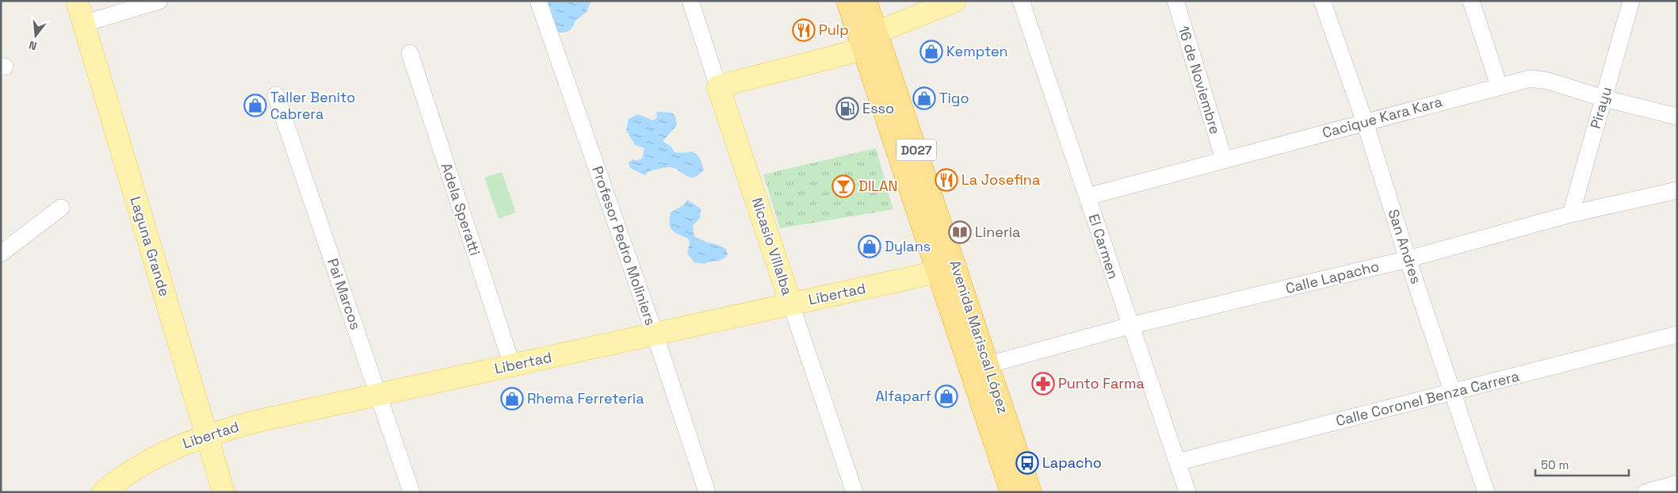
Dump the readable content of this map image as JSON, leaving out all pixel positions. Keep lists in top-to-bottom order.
{
  "streets": {
    "highway": ["D027", "Avenida Mariscal López"],
    "main road": ["Laguna Grande", "Nicasio Villalba", "Libertad"],
    "street": [
      "16 de Noviembre",
      "Pirayu",
      "Cacique Kara Kara",
      "Adela Speratti",
      "Profesor Pedro Moliniers",
      "El Carmen",
      "San Andres",
      "Calle Lapacho",
      "Pai Marcos",
      "Calle Coronel Benza Carrera"
    ]
  },
  "crossings": [
    ["16 de Noviembre", "Cacique Kara Kara"],
    ["Pirayu", "Cacique Kara Kara"],
    ["Pirayu", "Calle Lapacho"],
    ["Cacique Kara Kara", "El Carmen"],
    ["Cacique Kara Kara", "San Andres"],
    ["Adela Speratti", "Libertad"],
    ["Profesor Pedro Moliniers", "Libertad"],
    ["Laguna Grande", "Libertad"],
    ["Nicasio Villalba", "Libertad"],
    ["El Carmen", "Calle Lapacho"],
    ["El Carmen", "Calle Coronel Benza Carrera"],
    ["San Andres", "Calle Lapacho"],
    ["San Andres", "Calle Coronel Benza Carrera"],
    ["Calle Lapacho", "Avenida Mariscal López"],
    ["Pai Marcos", "Libertad"],
    ["Libertad", "Avenida Mariscal López"]
  ],
  "places": {
    "restaurant": ["Pulp", "La Josefina"],
    "shop": [
      "Kempten",
      "Tigo",
      "Taller Benito Cabrera",
      "Dylans",
      "Alfaparf",
      "Rhema Ferreteria"
    ],
    "fuel station": ["Esso"],
    "bar": ["DILAN"],
    "library": ["Lineria"],
    "pharmacy": ["Punto Farma"],
    "bus stop": ["Lapacho"]
  },
  "scale_bar": "50 m",
  "north": "bottom"
}
